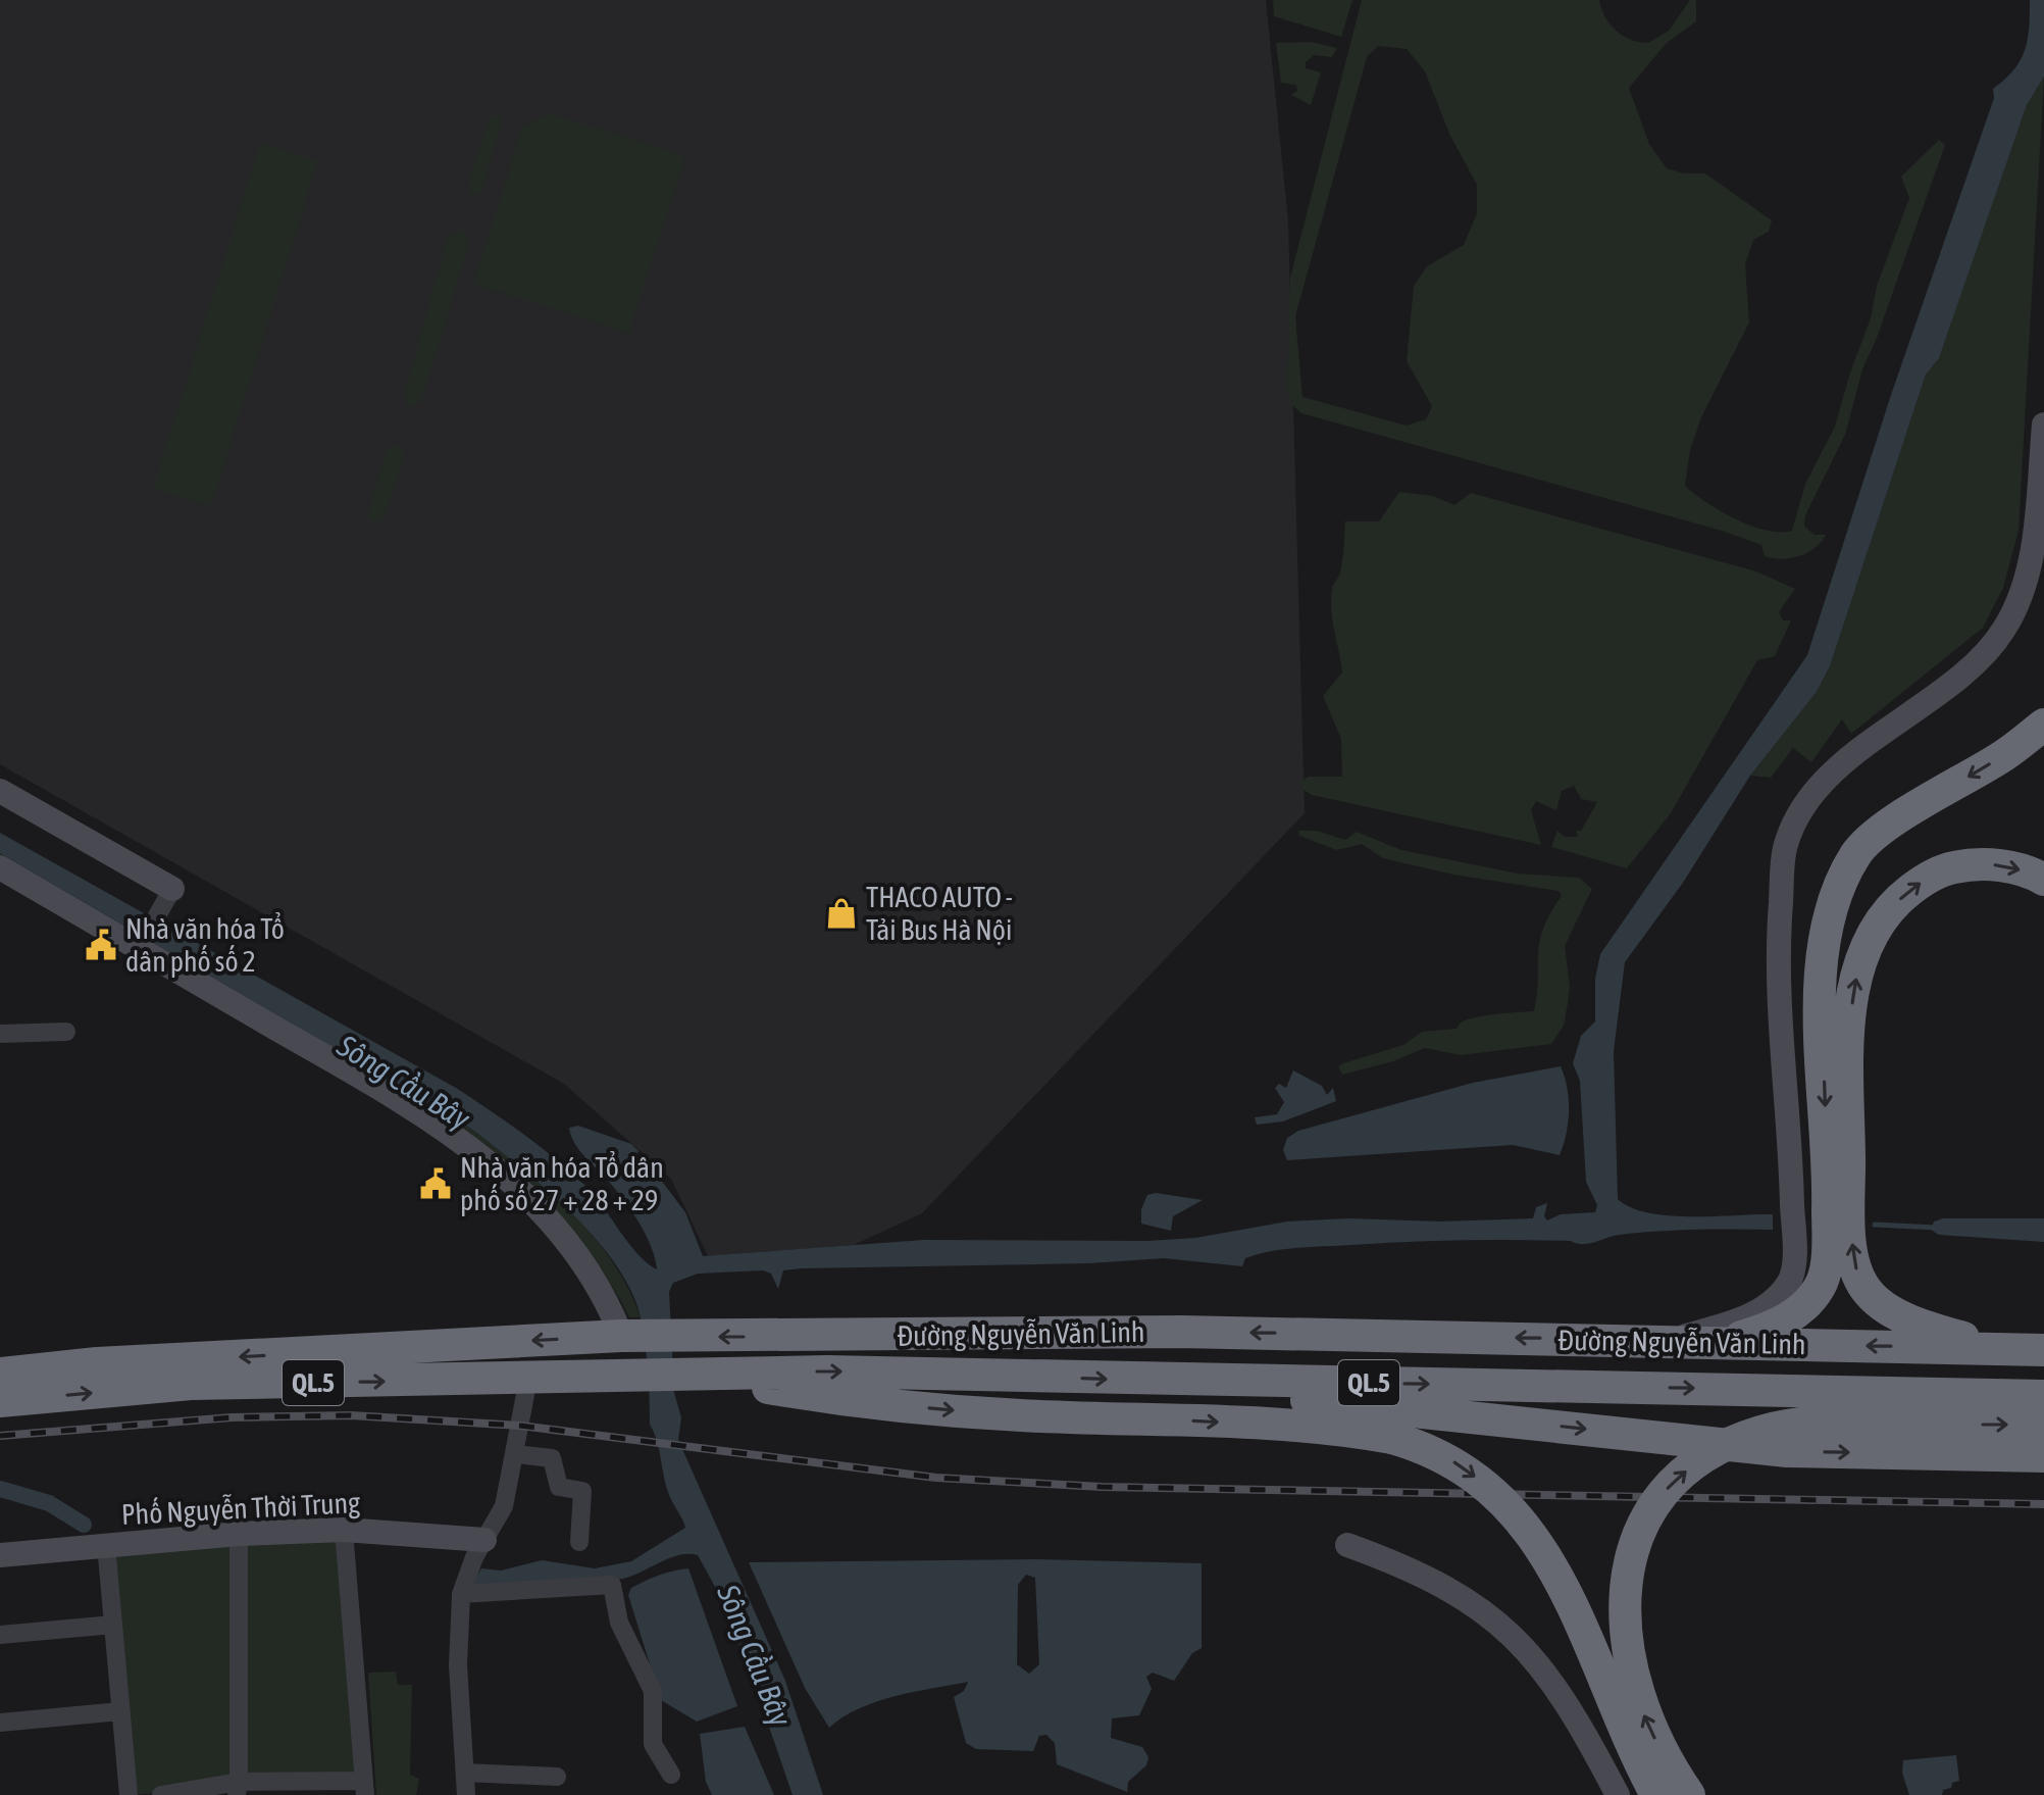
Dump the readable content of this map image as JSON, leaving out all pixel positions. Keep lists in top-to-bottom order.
{
  "streets": {
    "highway": ["Đường Nguyễn Văn Linh", "QL.5"],
    "main road": ["Phố Nguyễn Thời Trung"]
  },
  "water": ["Sông Cầu Bây"],
  "places": {
    "shop": ["THACO AUTO - Tải Bus Hà Nội"],
    "public building": ["Nhà văn hóa Tổ dân phố số 2", "Nhà văn hóa Tổ dân phố số 27 + 28 + 29"]
  }
}
